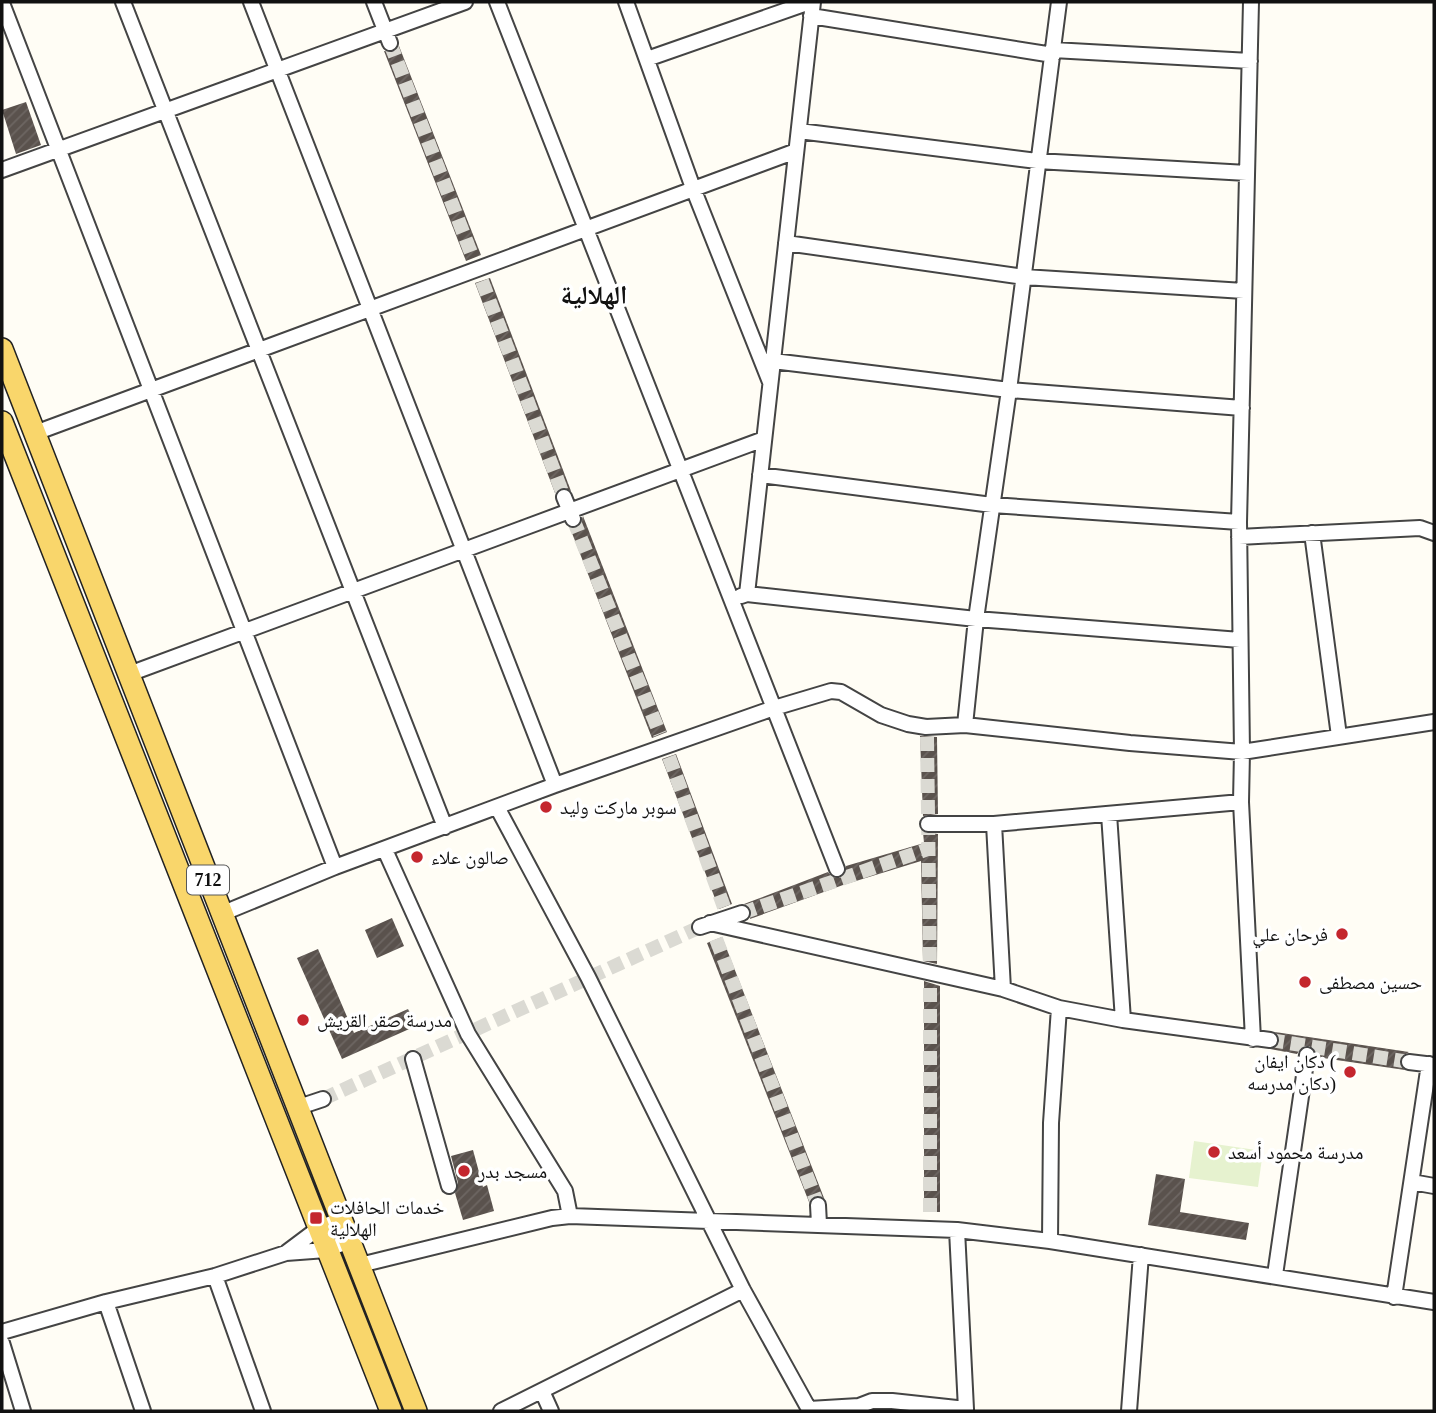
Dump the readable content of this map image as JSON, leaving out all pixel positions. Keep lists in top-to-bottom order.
{
  "streets": {
    "main road": ["712"]
  },
  "districts": ["الهلالية"],
  "places": {
    "other": [
      "سوبر ماركت وليد",
      "صالون علاء",
      "فرحان علي",
      "حسين مصطفى",
      "مدرسة صقر القريش",
      "دكان ايفان ( دكان مدرسه)",
      "مدرسة محمود أسعد",
      "مسجد بدر"
    ],
    "transit": ["خدمات الحافلات الهلالية"]
  }
}
